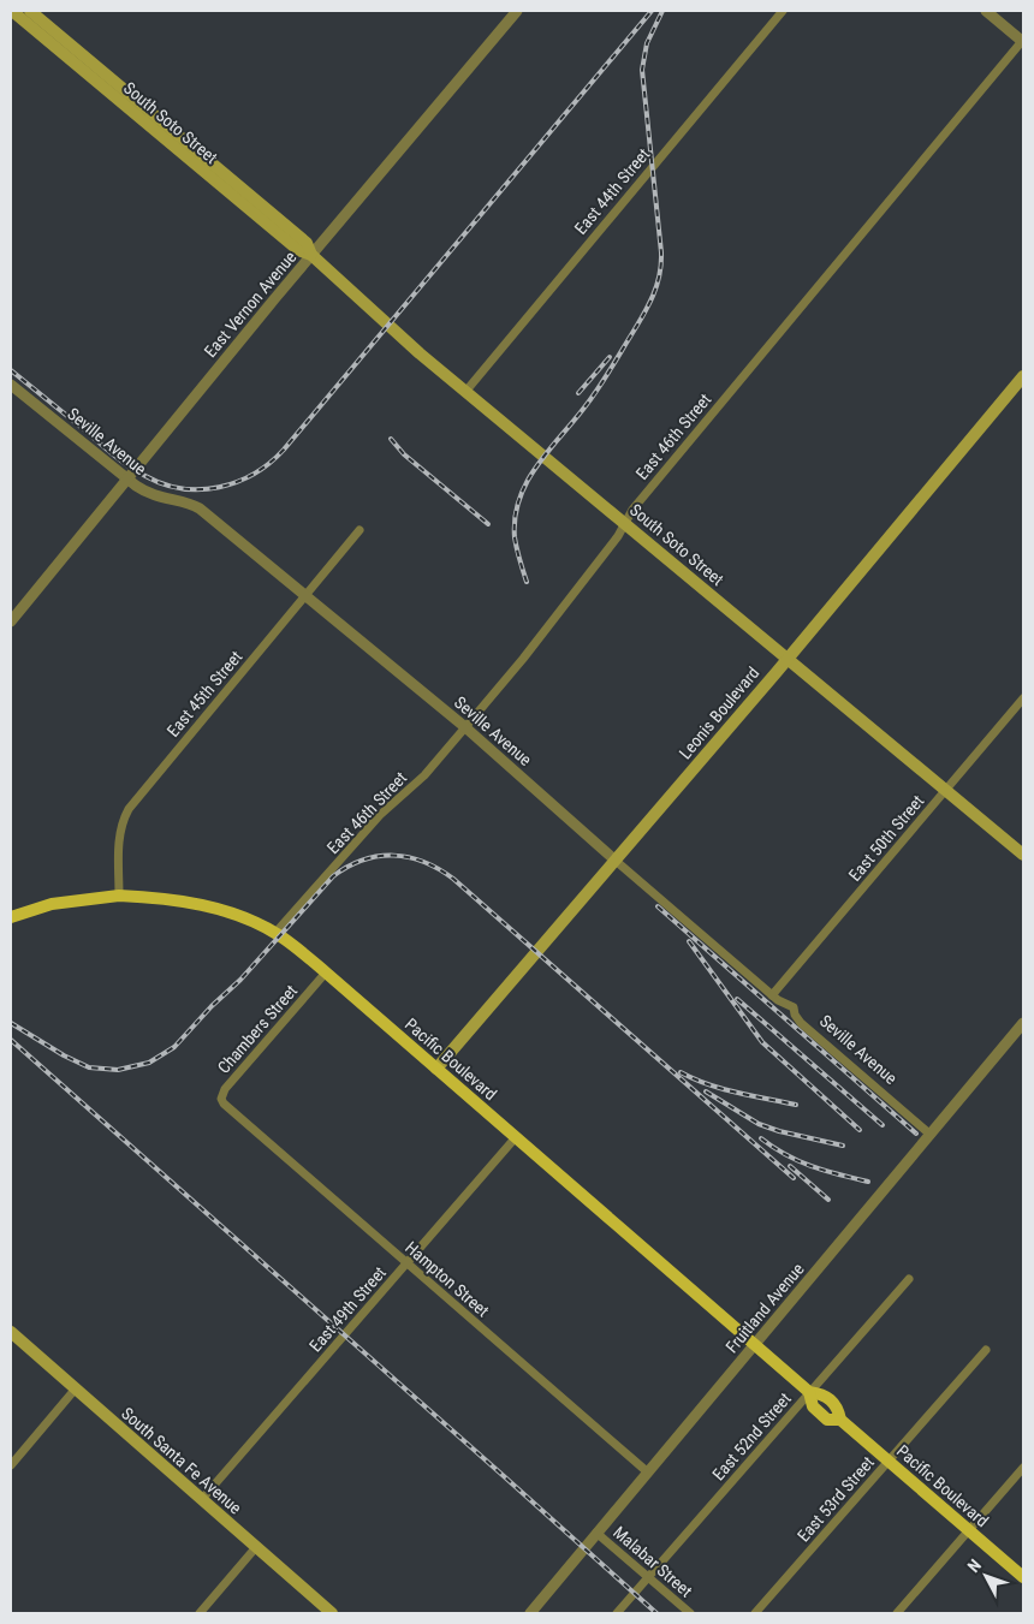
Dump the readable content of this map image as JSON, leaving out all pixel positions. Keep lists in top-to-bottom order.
{
  "streets": {
    "main road": [
      "South Soto Street",
      "Leonis Boulevard",
      "Pacific Boulevard",
      "South Santa Fe Avenue"
    ],
    "street": [
      "East 44th Street",
      "East Vernon Avenue",
      "East 46th Street",
      "Seville Avenue",
      "East 45th Street",
      "East 50th Street",
      "Chambers Street",
      "Hampton Street",
      "Fruitland Avenue",
      "East 49th Street",
      "East 52nd Street",
      "East 53rd Street",
      "Malabar Street"
    ]
  },
  "crossings": [
    ["South Soto Street", "East 44th Street"],
    ["South Soto Street", "East Vernon Avenue"],
    ["South Soto Street", "East 46th Street"],
    ["South Soto Street", "Leonis Boulevard"],
    ["South Soto Street", "East 50th Street"],
    ["East Vernon Avenue", "Seville Avenue"],
    ["East 46th Street", "Seville Avenue"],
    ["East 46th Street", "Pacific Boulevard"],
    ["Seville Avenue", "East 45th Street"],
    ["Seville Avenue", "Leonis Boulevard"],
    ["Seville Avenue", "East 50th Street"],
    ["Seville Avenue", "Fruitland Avenue"],
    ["East 45th Street", "Pacific Boulevard"],
    ["Leonis Boulevard", "Pacific Boulevard"],
    ["Chambers Street", "Pacific Boulevard"],
    ["Chambers Street", "Hampton Street"],
    ["Pacific Boulevard", "Fruitland Avenue"],
    ["Pacific Boulevard", "East 49th Street"],
    ["Pacific Boulevard", "East 52nd Street"],
    ["Pacific Boulevard", "East 53rd Street"],
    ["Hampton Street", "Fruitland Avenue"],
    ["Hampton Street", "East 49th Street"],
    ["Fruitland Avenue", "Malabar Street"],
    ["East 49th Street", "South Santa Fe Avenue"],
    ["East 52nd Street", "Malabar Street"]
  ],
  "north": "top left"
}
